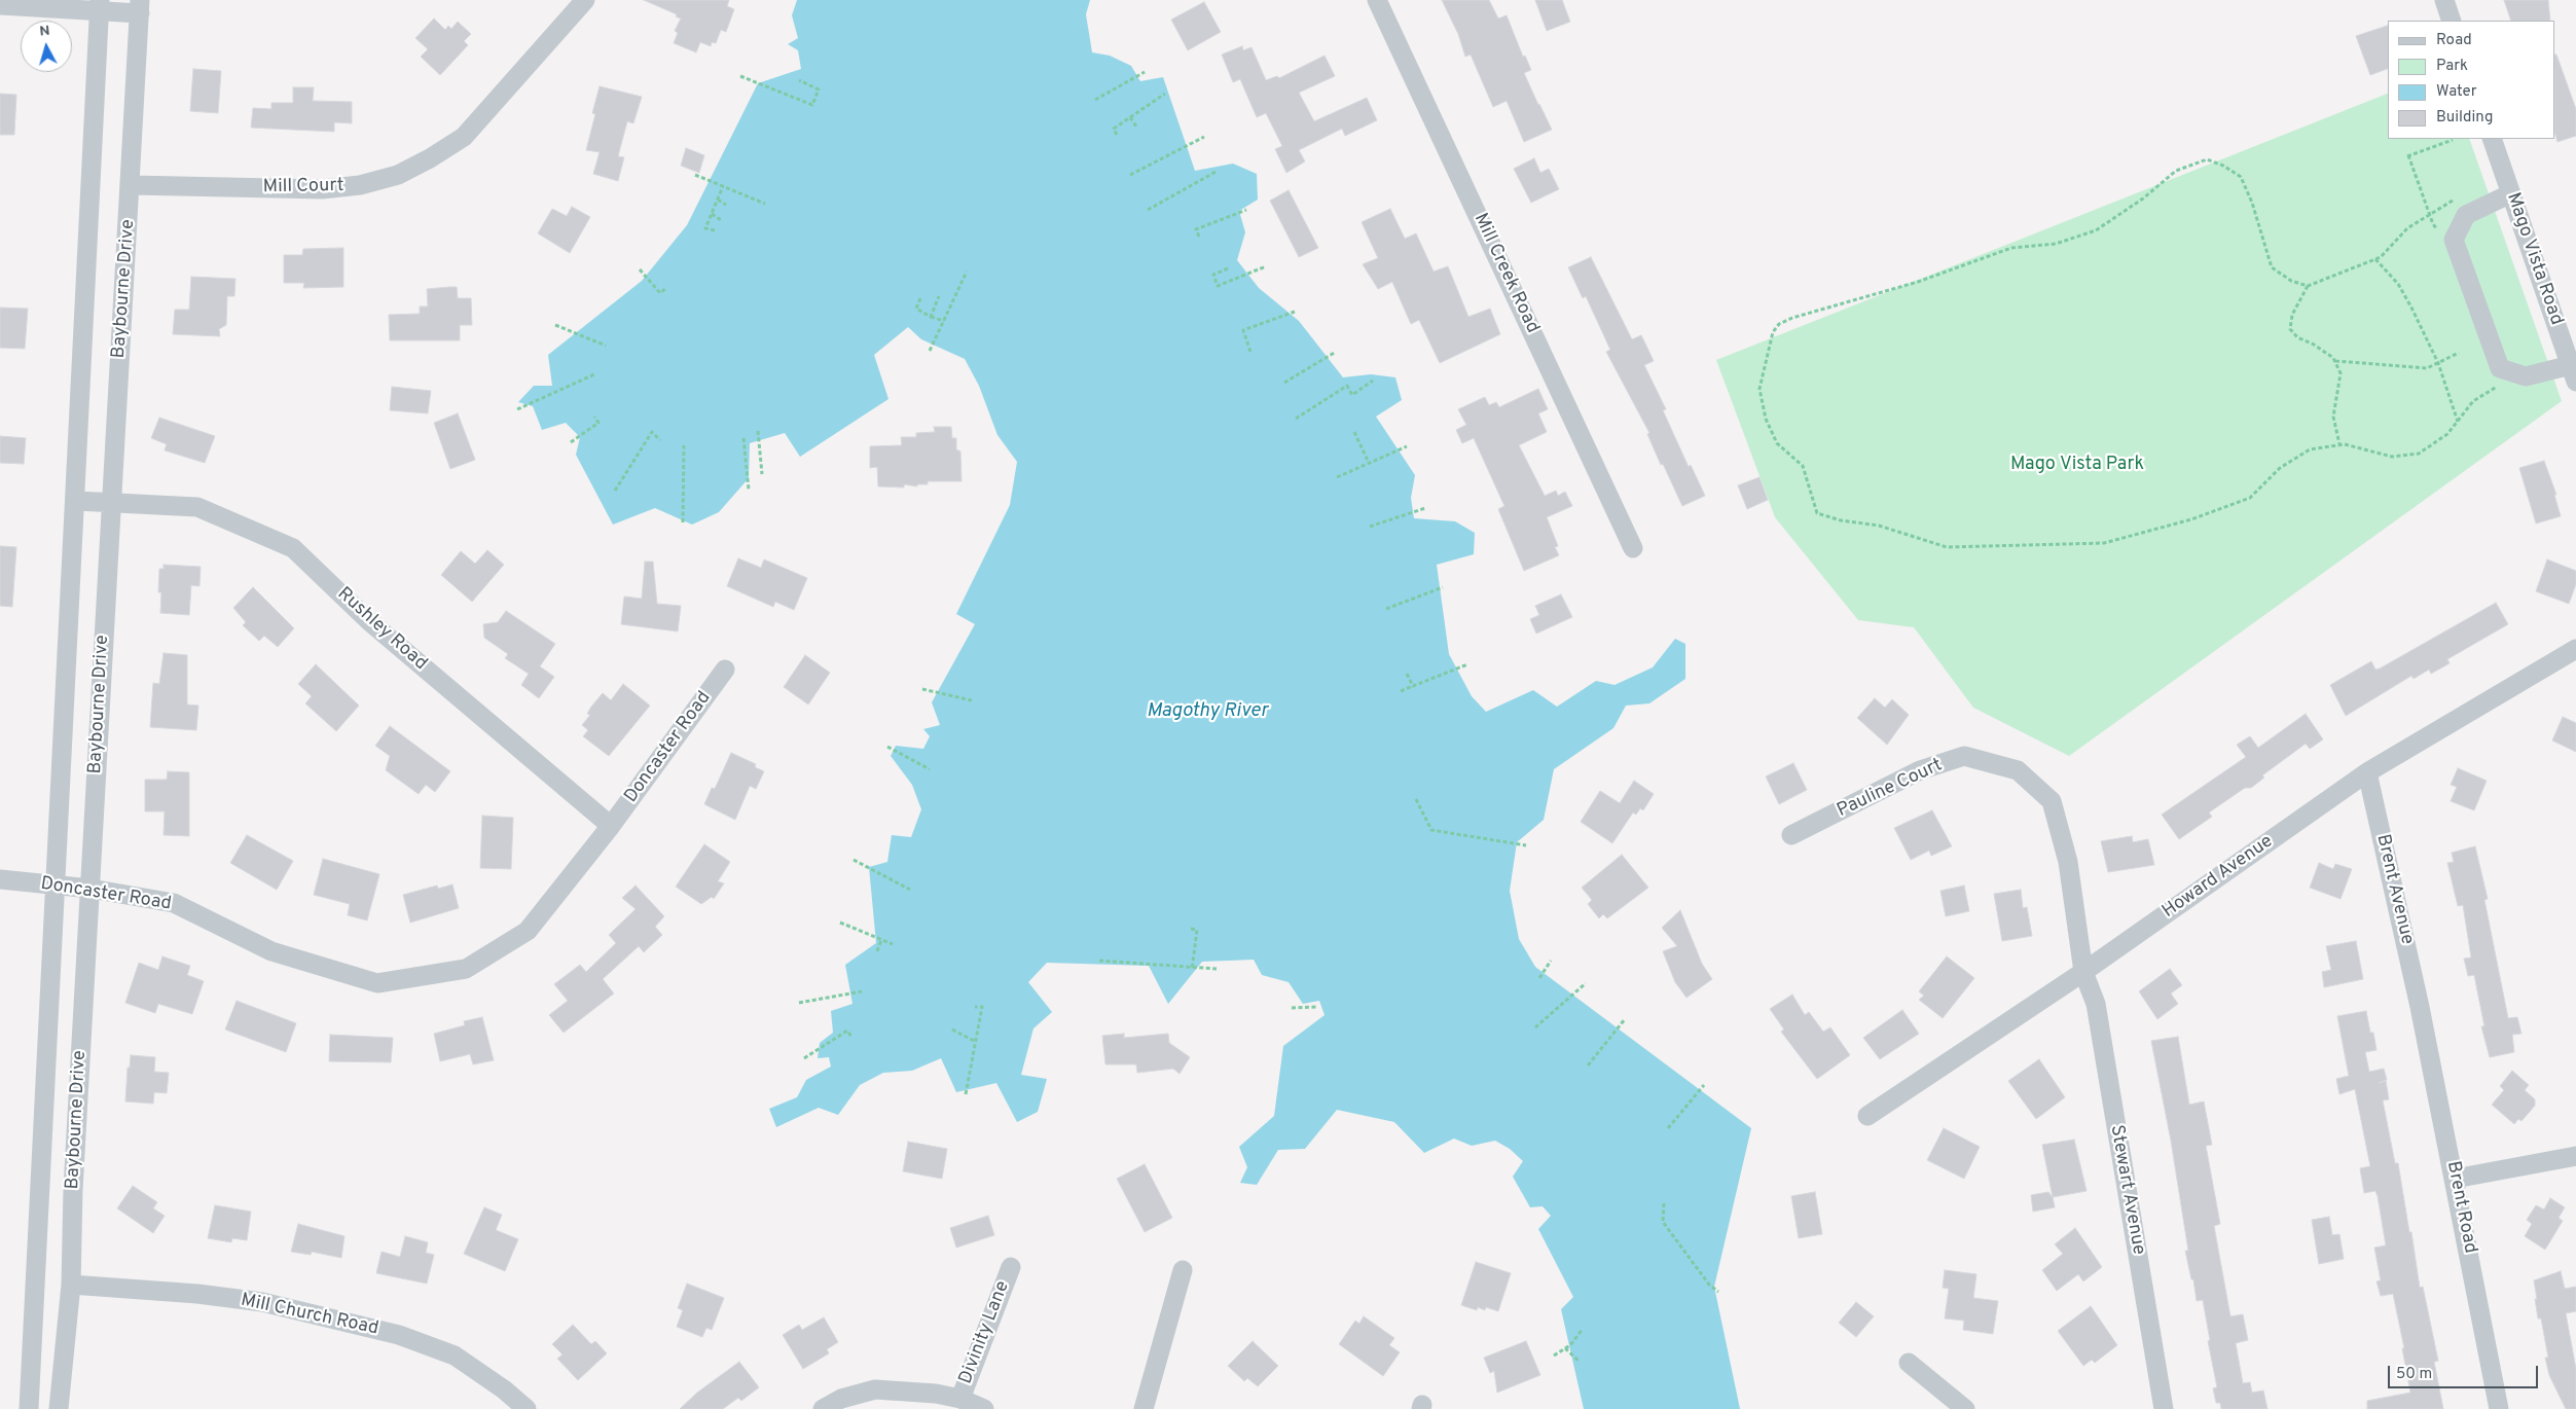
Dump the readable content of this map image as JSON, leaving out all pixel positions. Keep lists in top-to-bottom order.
{
  "streets": {
    "street": [
      "Mill Court",
      "Mago Vista Road",
      "Mill Creek Road",
      "Baybourne Drive",
      "Rushley Road",
      "Doncaster Road",
      "Pauline Court",
      "Howard Avenue",
      "Brent Avenue",
      "Stewart Avenue",
      "Brent Road",
      "Mill Church Road",
      "Divinity Lane"
    ]
  },
  "crossings": [
    ["Mill Court", "Baybourne Drive"],
    ["Baybourne Drive", "Rushley Road"],
    ["Baybourne Drive", "Doncaster Road"],
    ["Baybourne Drive", "Mill Church Road"],
    ["Rushley Road", "Doncaster Road"],
    ["Pauline Court", "Howard Avenue"],
    ["Pauline Court", "Stewart Avenue"],
    ["Howard Avenue", "Brent Avenue"],
    ["Howard Avenue", "Stewart Avenue"],
    ["Brent Avenue", "Brent Road"]
  ],
  "water": ["Magothy River"],
  "parks": ["Mago Vista Park"],
  "legend": [
    "Road",
    "Park",
    "Water",
    "Building"
  ],
  "scale_bar": "50 m",
  "north": "top"
}
